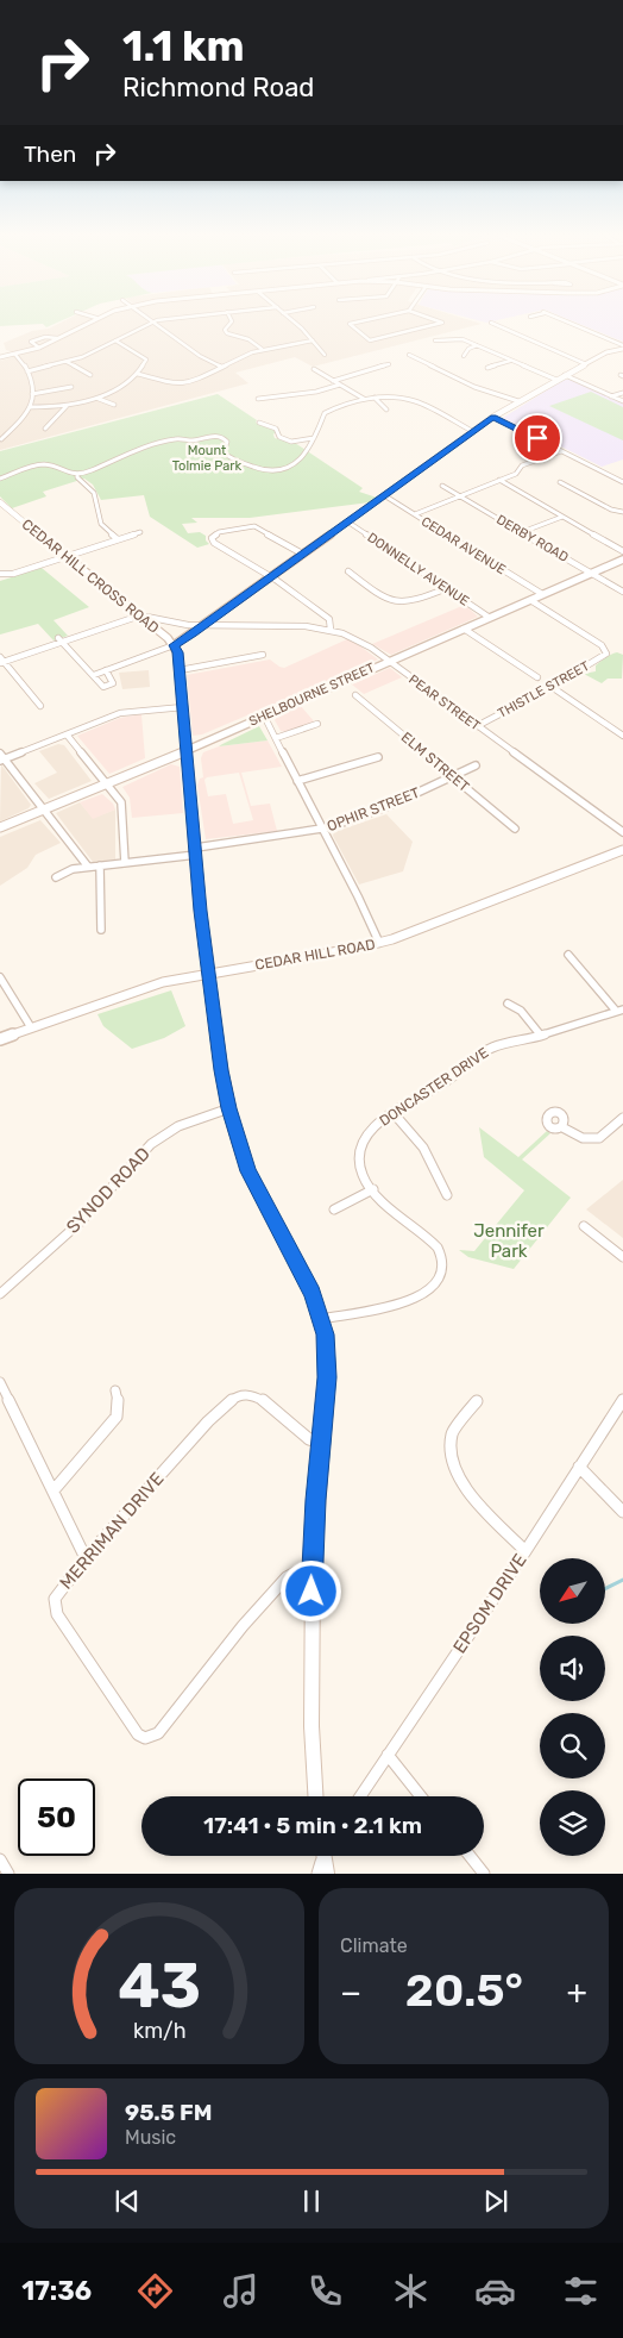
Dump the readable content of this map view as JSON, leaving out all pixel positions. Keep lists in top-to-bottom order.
{
  "streets": {
    "main road": ["CEDAR HILL CROSS ROAD", "SHELBOURNE STREET", "CEDAR HILL ROAD"],
    "street": [
      "DERBY ROAD",
      "CEDAR AVENUE",
      "DONNELLY AVENUE",
      "THISTLE STREET",
      "PEAR STREET",
      "ELM STREET",
      "OPHIR STREET",
      "DONCASTER DRIVE",
      "SYNOD ROAD",
      "MERRIMAN DRIVE",
      "EPSOM DRIVE"
    ]
  },
  "crossings": [
    ["DERBY ROAD", "SHELBOURNE STREET"],
    ["CEDAR AVENUE", "SHELBOURNE STREET"],
    ["DONNELLY AVENUE", "SHELBOURNE STREET"],
    ["CEDAR HILL CROSS ROAD", "SHELBOURNE STREET"],
    ["CEDAR HILL CROSS ROAD", "PEAR STREET"],
    ["CEDAR HILL CROSS ROAD", "OPHIR STREET"],
    ["CEDAR HILL CROSS ROAD", "CEDAR HILL ROAD"],
    ["CEDAR HILL CROSS ROAD", "SYNOD ROAD"],
    ["CEDAR HILL CROSS ROAD", "MERRIMAN DRIVE"],
    ["THISTLE STREET", "SHELBOURNE STREET"],
    ["THISTLE STREET", "PEAR STREET"],
    ["SHELBOURNE STREET", "PEAR STREET"],
    ["ELM STREET", "OPHIR STREET"]
  ],
  "parks": ["Mount Tolmie Park", "Jennifer Park"],
  "north": "bottom left",
  "page": {
    "turn": ["1.1 km", "Richmond Road"],
    "then": "Then",
    "limit": "50",
    "trip": "17:41 · 5 min · 2.1 km",
    "tile": "Climate",
    "heat": ["−", "20.5°", "+"],
    "song": ["95.5 FM", "Music"],
    "tabs": "17:36",
    "gauge": ["43", "km/h"]
  }
}
